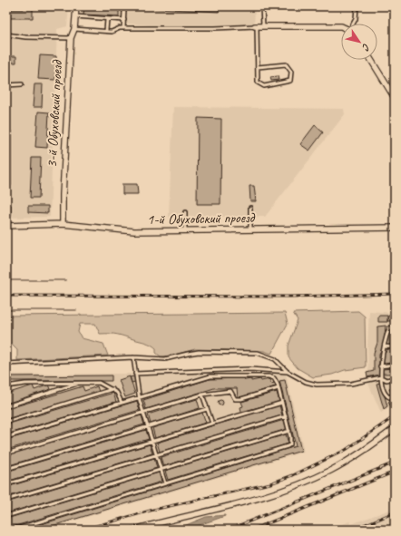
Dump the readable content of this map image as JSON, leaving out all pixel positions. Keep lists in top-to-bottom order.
{
  "streets": {
    "street": ["3-й Обуховский проезд", "1-й Обуховский проезд"]
  },
  "crossings": [
    ["3-й Обуховский проезд", "1-й Обуховский проезд"]
  ],
  "north": "bottom right"
}
